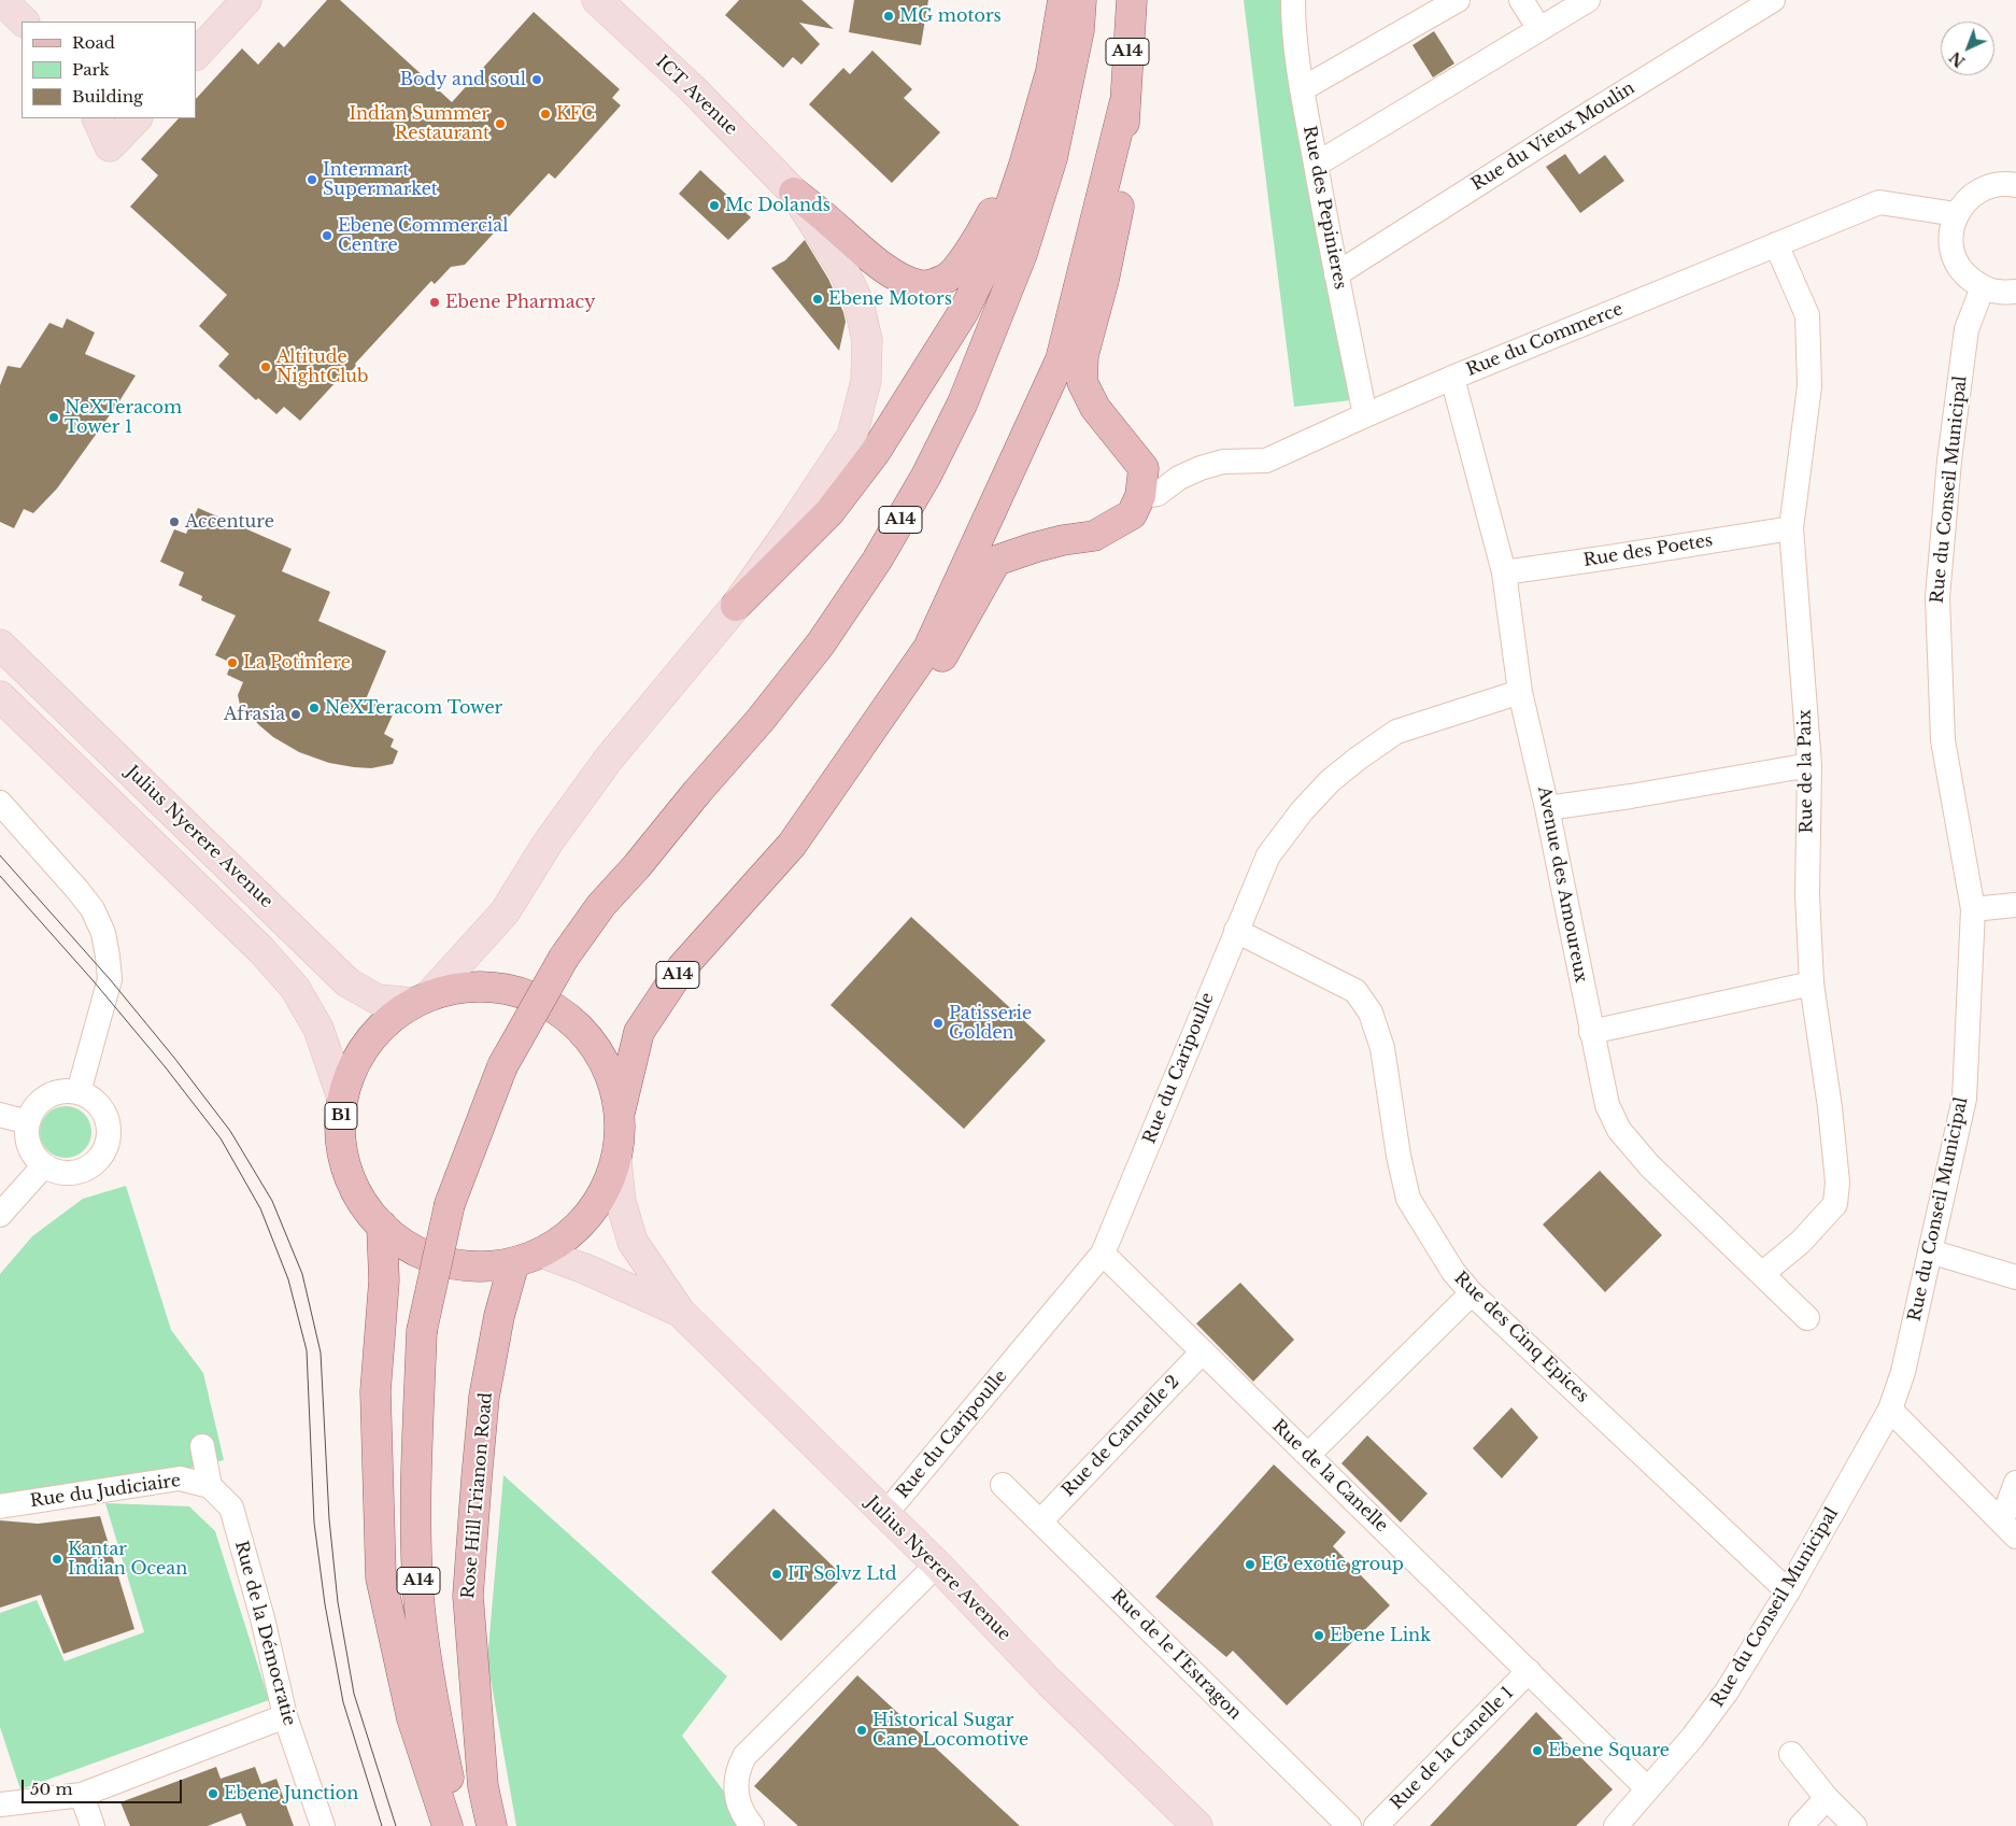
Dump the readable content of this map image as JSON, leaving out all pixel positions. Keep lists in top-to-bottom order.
{
  "streets": {
    "main road": [
      "A14",
      "ICT Avenue",
      "Julius Nyerere Avenue",
      "B1",
      "Rose Hill Trianon Road"
    ],
    "street": [
      "Rue du Vieux Moulin",
      "Rue des Pepinieres",
      "Rue du Commerce",
      "Rue du Conseil Municipal",
      "Rue des Poetes",
      "Rue de la Paix",
      "Avenue des Amoureux",
      "Rue du Caripoulle",
      "Rue des Cinq Epices",
      "Rue de Cannelle 2",
      "Rue de la Canelle",
      "Rue du Judiciaire",
      "Rue de la Démocratie",
      "Rue de le I'Estragon",
      "Rue de la Canelle 1"
    ]
  },
  "crossings": [
    ["A14", "Julius Nyerere Avenue"],
    ["ICT Avenue", "Julius Nyerere Avenue"],
    ["Rue du Vieux Moulin", "Rue des Pepinieres"],
    ["Rue des Pepinieres", "Rue du Commerce"],
    ["Rue du Commerce", "Rue de la Paix"],
    ["Rue du Commerce", "Avenue des Amoureux"],
    ["Rue du Conseil Municipal", "Rue des Cinq Epices"],
    ["Rue du Conseil Municipal", "Rue de la Canelle"],
    ["Rue des Poetes", "Rue de la Paix"],
    ["Rue des Poetes", "Avenue des Amoureux"],
    ["Rue de la Paix", "Avenue des Amoureux"],
    ["Julius Nyerere Avenue", "Rue du Caripoulle"],
    ["Julius Nyerere Avenue", "Rose Hill Trianon Road"],
    ["Avenue des Amoureux", "Rue du Caripoulle"],
    ["Rue du Caripoulle", "Rue des Cinq Epices"],
    ["Rue du Caripoulle", "Rue de la Canelle"],
    ["Rue de Cannelle 2", "Rue de la Canelle"],
    ["Rue de Cannelle 2", "Rue de le I'Estragon"],
    ["Rue de la Canelle", "Rue de la Canelle 1"],
    ["Rue du Judiciaire", "Rue de la Démocratie"]
  ],
  "places": [
    "MG motors",
    "Body and soul",
    "KFC",
    "Indian Summer Restaurant",
    "Intermart Supermarket",
    "Mc Dolands",
    "Ebene Commercial Centre",
    "Ebene Motors",
    "Ebene Pharmacy",
    "Altitude NightClub",
    "NeXTeracom Tower 1",
    "Accenture",
    "La Potiniere",
    "NeXTeracom Tower",
    "Afrasia",
    "Patisserie Golden",
    "Kantar Indian Ocean",
    "EG exotic group",
    "IT Solvz Ltd",
    "Ebene Link",
    "Historical Sugar Cane Locomotive",
    "Ebene Square",
    "Ebene Junction"
  ],
  "legend": ["Road", "Park", "Building"],
  "scale_bar": "50 m",
  "north": "bottom left"
}
